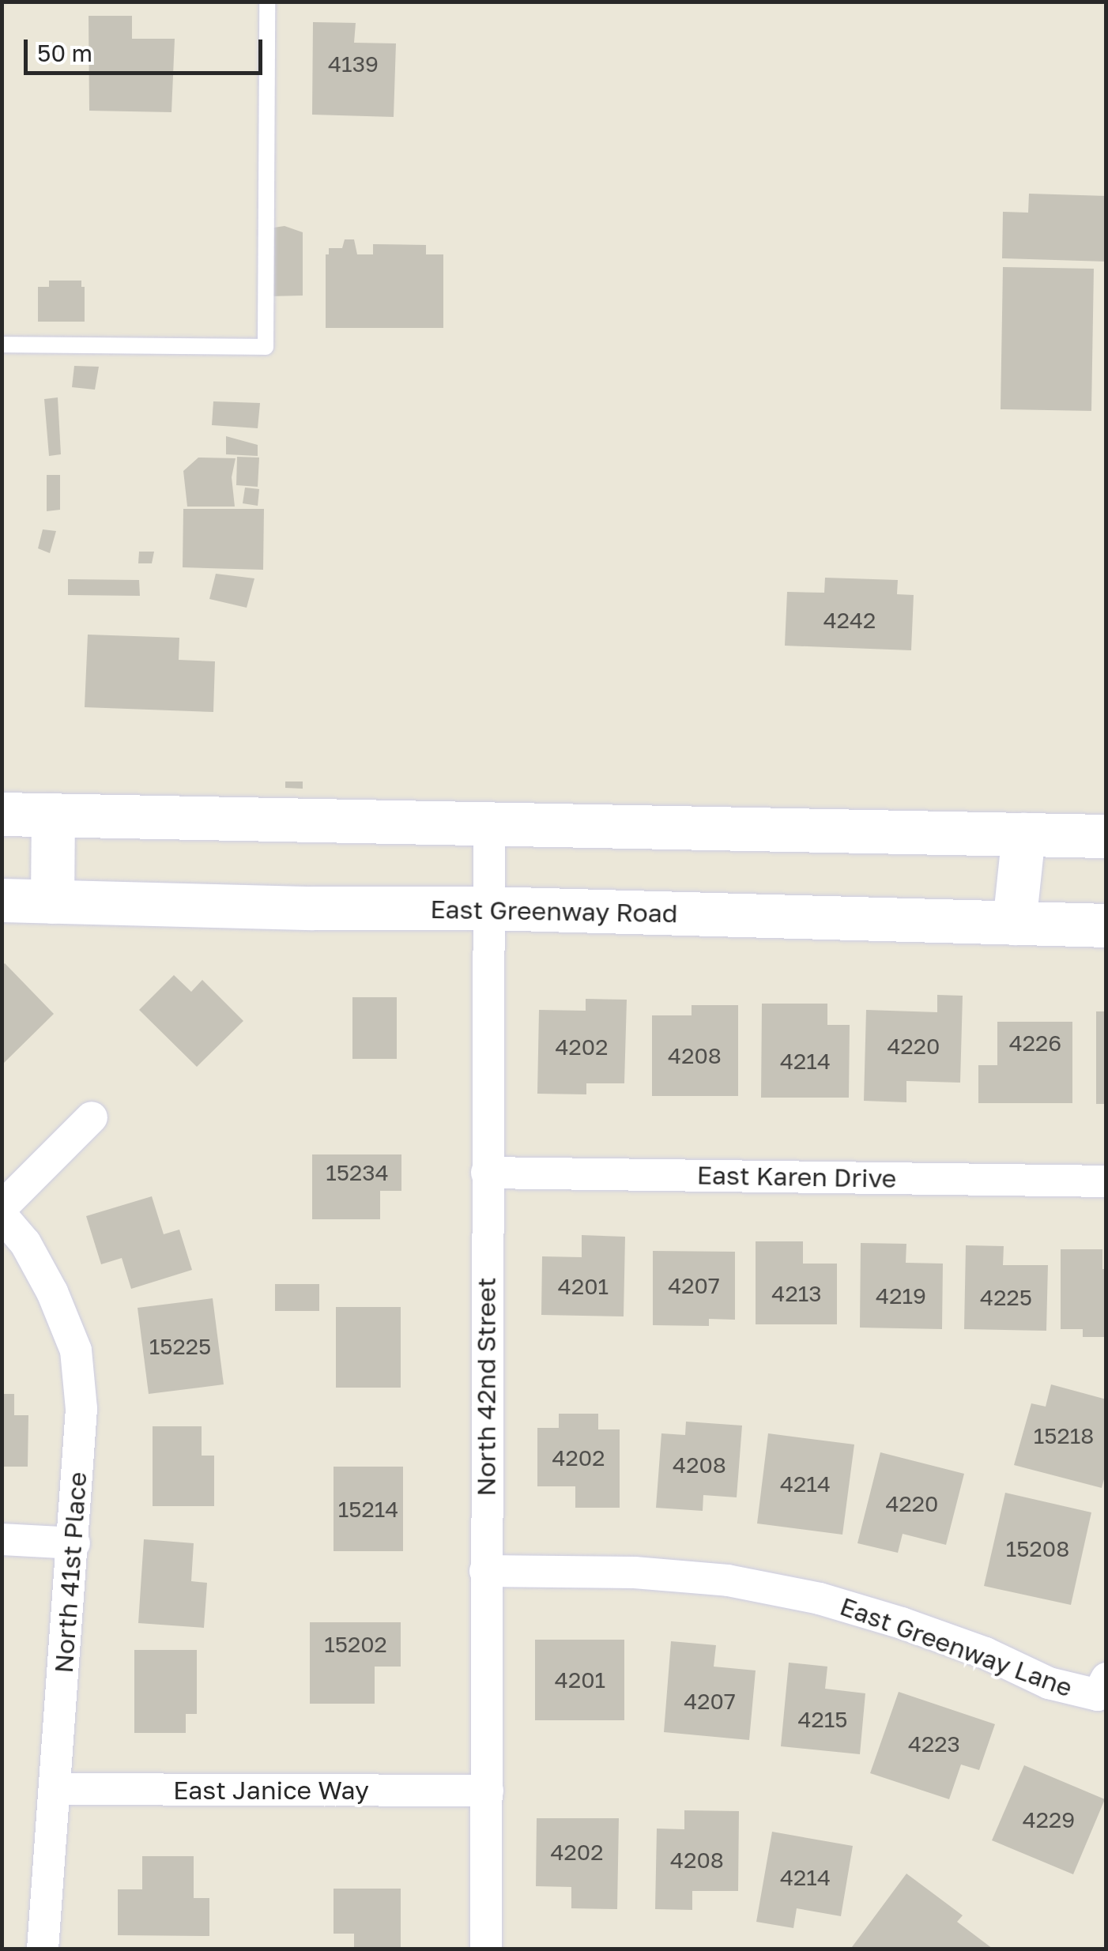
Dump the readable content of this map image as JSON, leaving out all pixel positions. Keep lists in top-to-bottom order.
{
  "streets": {
    "main road": ["East Greenway Road"],
    "street": [
      "East Karen Drive",
      "North 42nd Street",
      "North 41st Place",
      "East Greenway Lane",
      "East Janice Way"
    ]
  },
  "crossings": [
    ["East Greenway Road", "North 42nd Street"],
    ["East Karen Drive", "North 42nd Street"],
    ["North 42nd Street", "East Greenway Lane"],
    ["North 42nd Street", "East Janice Way"],
    ["North 41st Place", "East Janice Way"]
  ],
  "house_numbers": [
    "4139",
    "4242",
    "4226",
    "4220",
    "4202",
    "4208",
    "4214",
    "15234",
    "4207",
    "4201",
    "4213",
    "4219",
    "4225",
    "15225",
    "15218",
    "4202",
    "4208",
    "4214",
    "4220",
    "15214",
    "15208",
    "15202",
    "4201",
    "4207",
    "4215",
    "4223",
    "4229",
    "4202",
    "4208",
    "4214"
  ],
  "scale_bar": "50 m"
}
